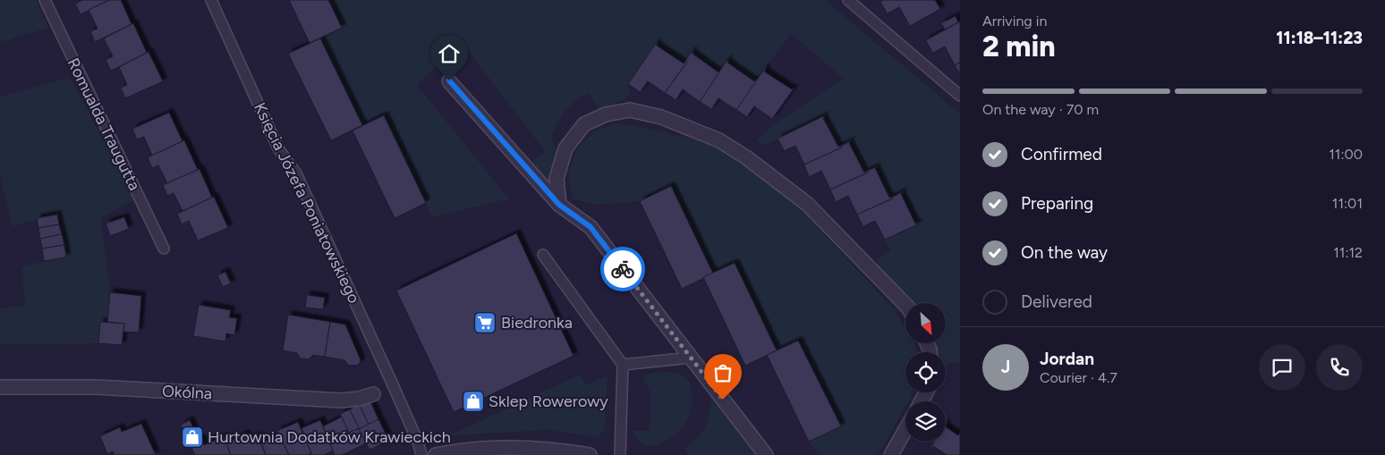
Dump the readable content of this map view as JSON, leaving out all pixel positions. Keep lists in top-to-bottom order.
{
  "streets": {
    "street": ["Okólna"],
    "lane": ["Romualda Traugutta", "Księcia Józefa Poniatowskiego"]
  },
  "places": {
    "supermarket": ["Biedronka"],
    "shop": ["Sklep Rowerowy", "Hurtownia Dodatków Krawieckich"]
  },
  "north": "bottom right",
  "page": {
    "heading": ["2 min", "Arriving in", "11:18–11:23"],
    "panel": ["Jordan", "Courier · 4.7"],
    "bar": "On the way · 70 m",
    "list": [
      ["Confirmed", "11:00"],
      ["Preparing", "11:01"],
      ["On the way", "11:12"],
      "Delivered"
    ],
    "round": "J"
  }
}
